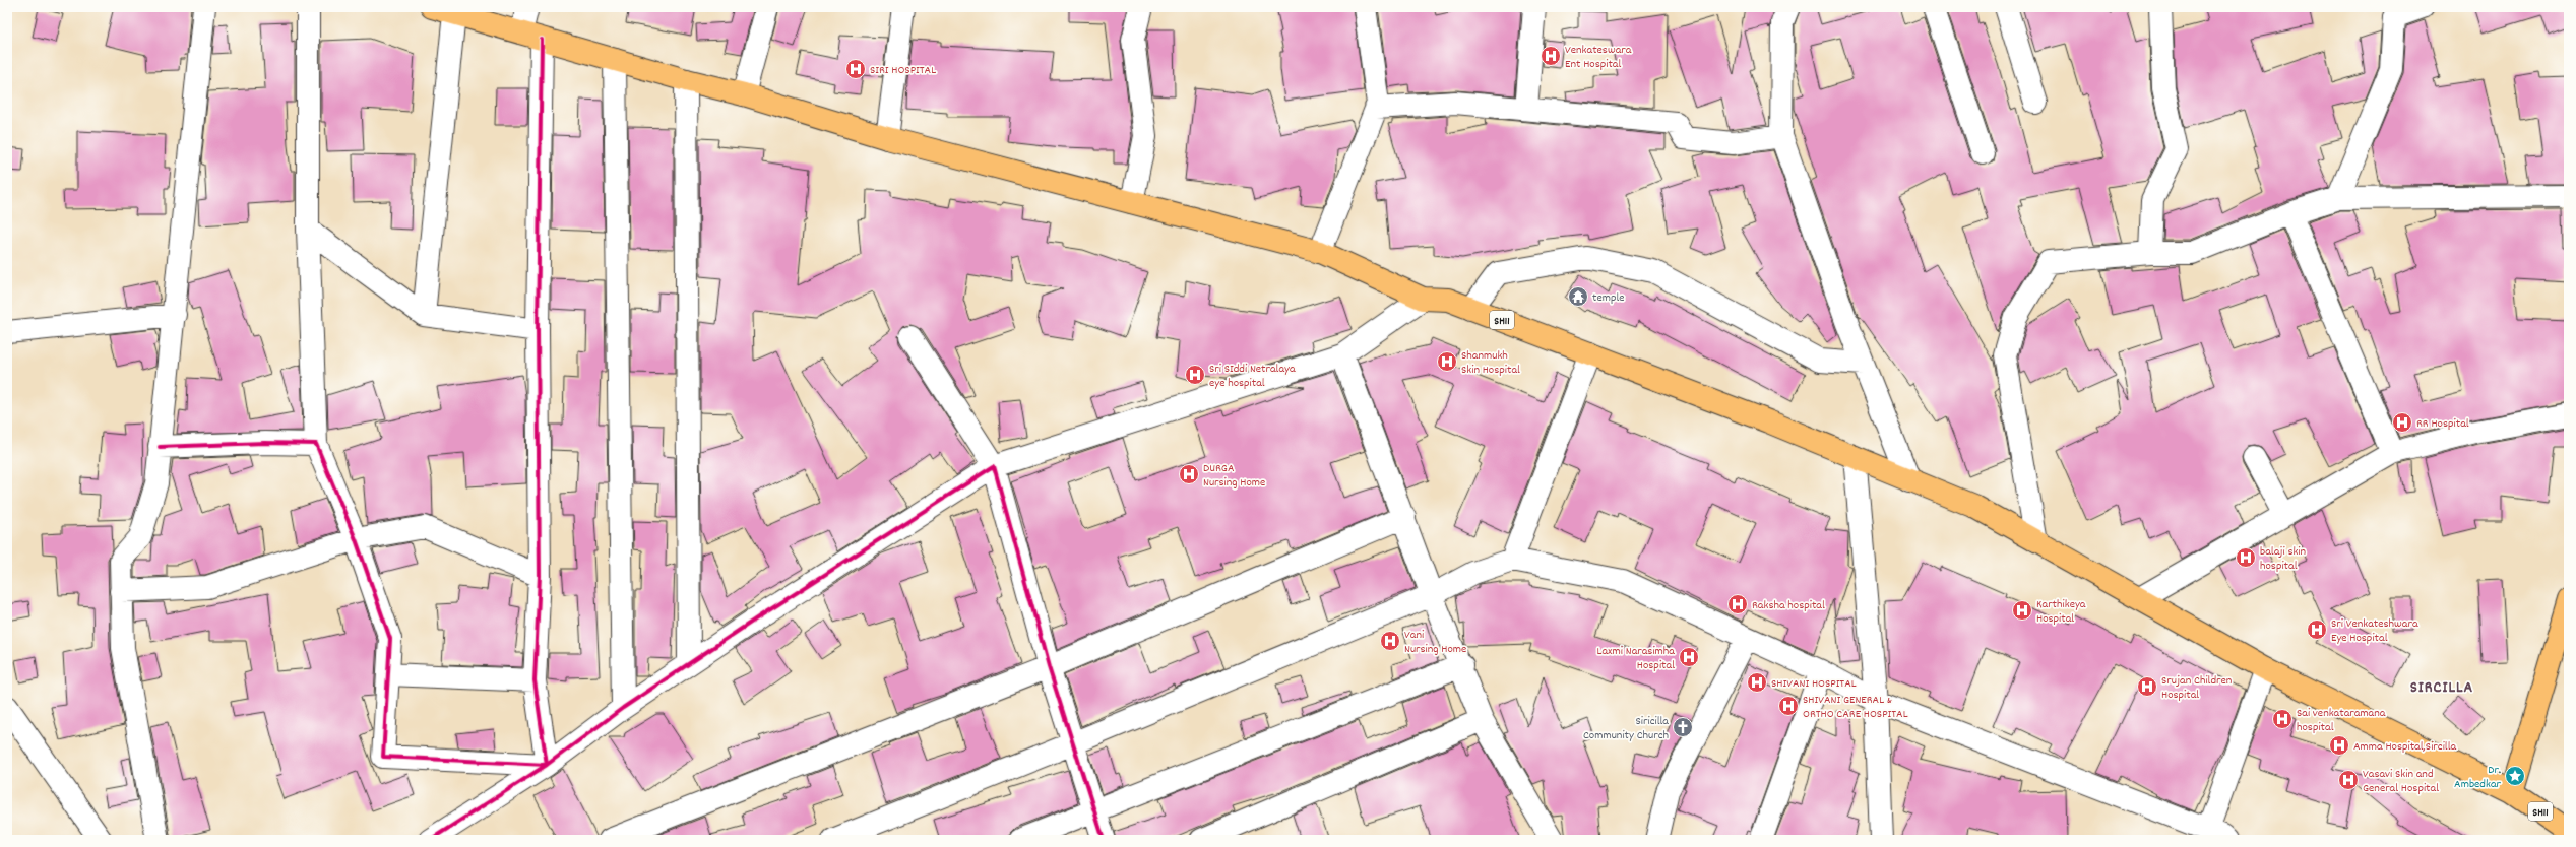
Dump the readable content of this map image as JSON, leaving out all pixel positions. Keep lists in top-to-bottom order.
{
  "streets": {
    "main road": ["SH11"]
  },
  "districts": ["SIRCILLA"],
  "places": {
    "hospital": [
      "Venkateswara Ent Hospital",
      "SIRI HOSPITAL",
      "Shanmukh Skin Hospital",
      "Sri SIddi Netralaya eye hospital",
      "RR Hospital",
      "DURGA Nursing Home",
      "balaji skin hospital",
      "Raksha hospital",
      "Karthikeya Hospital",
      "Sri Venkateshwara Eye Hospital",
      "Vani Nursing Home",
      "Laxmi Narasimha Hospital",
      "SHIVANI HOSPITAL",
      "Srujan Children Hospital",
      "SHIVANI GENERAL & ORTHO CARE HOSPITAL",
      "Sai venkataramana hospital",
      "Amma Hospital,Sircilla",
      "Vasavi Skin and General Hospital"
    ],
    "temple": ["temple"],
    "church": ["Siricilla Community Church"],
    "place": ["Dr. Ambedkar"]
  }
}
